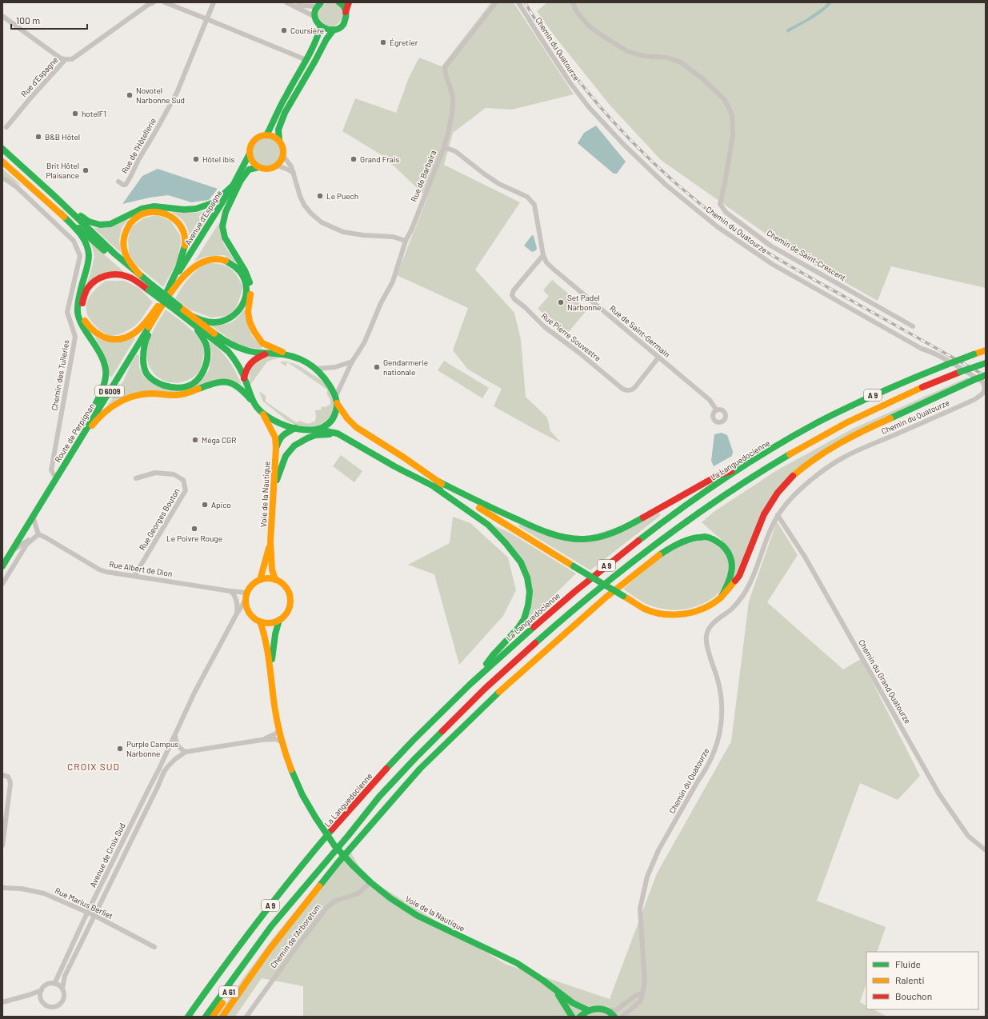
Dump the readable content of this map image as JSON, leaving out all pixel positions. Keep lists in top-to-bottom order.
{
  "streets": {
    "main road": [
      "Avenue d'Espagne",
      "D 6009",
      "A 9",
      "Route de Perpignan",
      "La Languedocienne",
      "Voie de la Nautique",
      "A 61"
    ],
    "street": [
      "Chemin du Quatourze",
      "Rue d'Espagne",
      "Rue de l'Hôtellerie",
      "Rue de Barbaira",
      "Chemin de Saint-Crescent",
      "Rue de Saint-Germain",
      "Rue Pierre Souvestre",
      "Chemin des Tuileries",
      "Rue Georges Bouton",
      "Rue Albert de Dion",
      "Chemin du Grand Quatourze",
      "Avenue de Croix Sud",
      "Rue Marius Berliet",
      "Chemin de l'Arboretum"
    ]
  },
  "crossings": [
    ["Chemin du Quatourze", "Chemin du Grand Quatourze"],
    ["Rue de Barbaira", "Rue de Saint-Germain"],
    ["Rue de Barbaira", "D 6009"],
    ["Rue de Barbaira", "Voie de la Nautique"],
    ["Avenue d'Espagne", "D 6009"],
    ["Avenue d'Espagne", "Route de Perpignan"],
    ["Rue de Saint-Germain", "Rue Pierre Souvestre"],
    ["Chemin des Tuileries", "Route de Perpignan"],
    ["D 6009", "Route de Perpignan"],
    ["D 6009", "Voie de la Nautique"],
    ["A 9", "A 61"],
    ["Voie de la Nautique", "Rue Albert de Dion"],
    ["Voie de la Nautique", "Avenue de Croix Sud"],
    ["Voie de la Nautique", "Chemin de l'Arboretum"],
    ["Rue Georges Bouton", "Rue Albert de Dion"],
    ["Rue Albert de Dion", "Avenue de Croix Sud"],
    ["Avenue de Croix Sud", "Rue Marius Berliet"]
  ],
  "districts": ["CROIX SUD"],
  "places": [
    "Coursière",
    "Égretier",
    "Novotel Narbonne Sud",
    "hotelF1",
    "B&B Hôtel",
    "Hôtel ibis",
    "Grand Frais",
    "Brit Hôtel Plaisance",
    "Le Puech",
    "Set Padel Narbonne",
    "Gendarmerie nationale",
    "Méga CGR",
    "Apico",
    "Le Poivre Rouge",
    "Purple Campus Narbonne"
  ],
  "legend": ["Fluide", "Ralenti", "Bouchon"],
  "scale_bar": "100 m"
}
